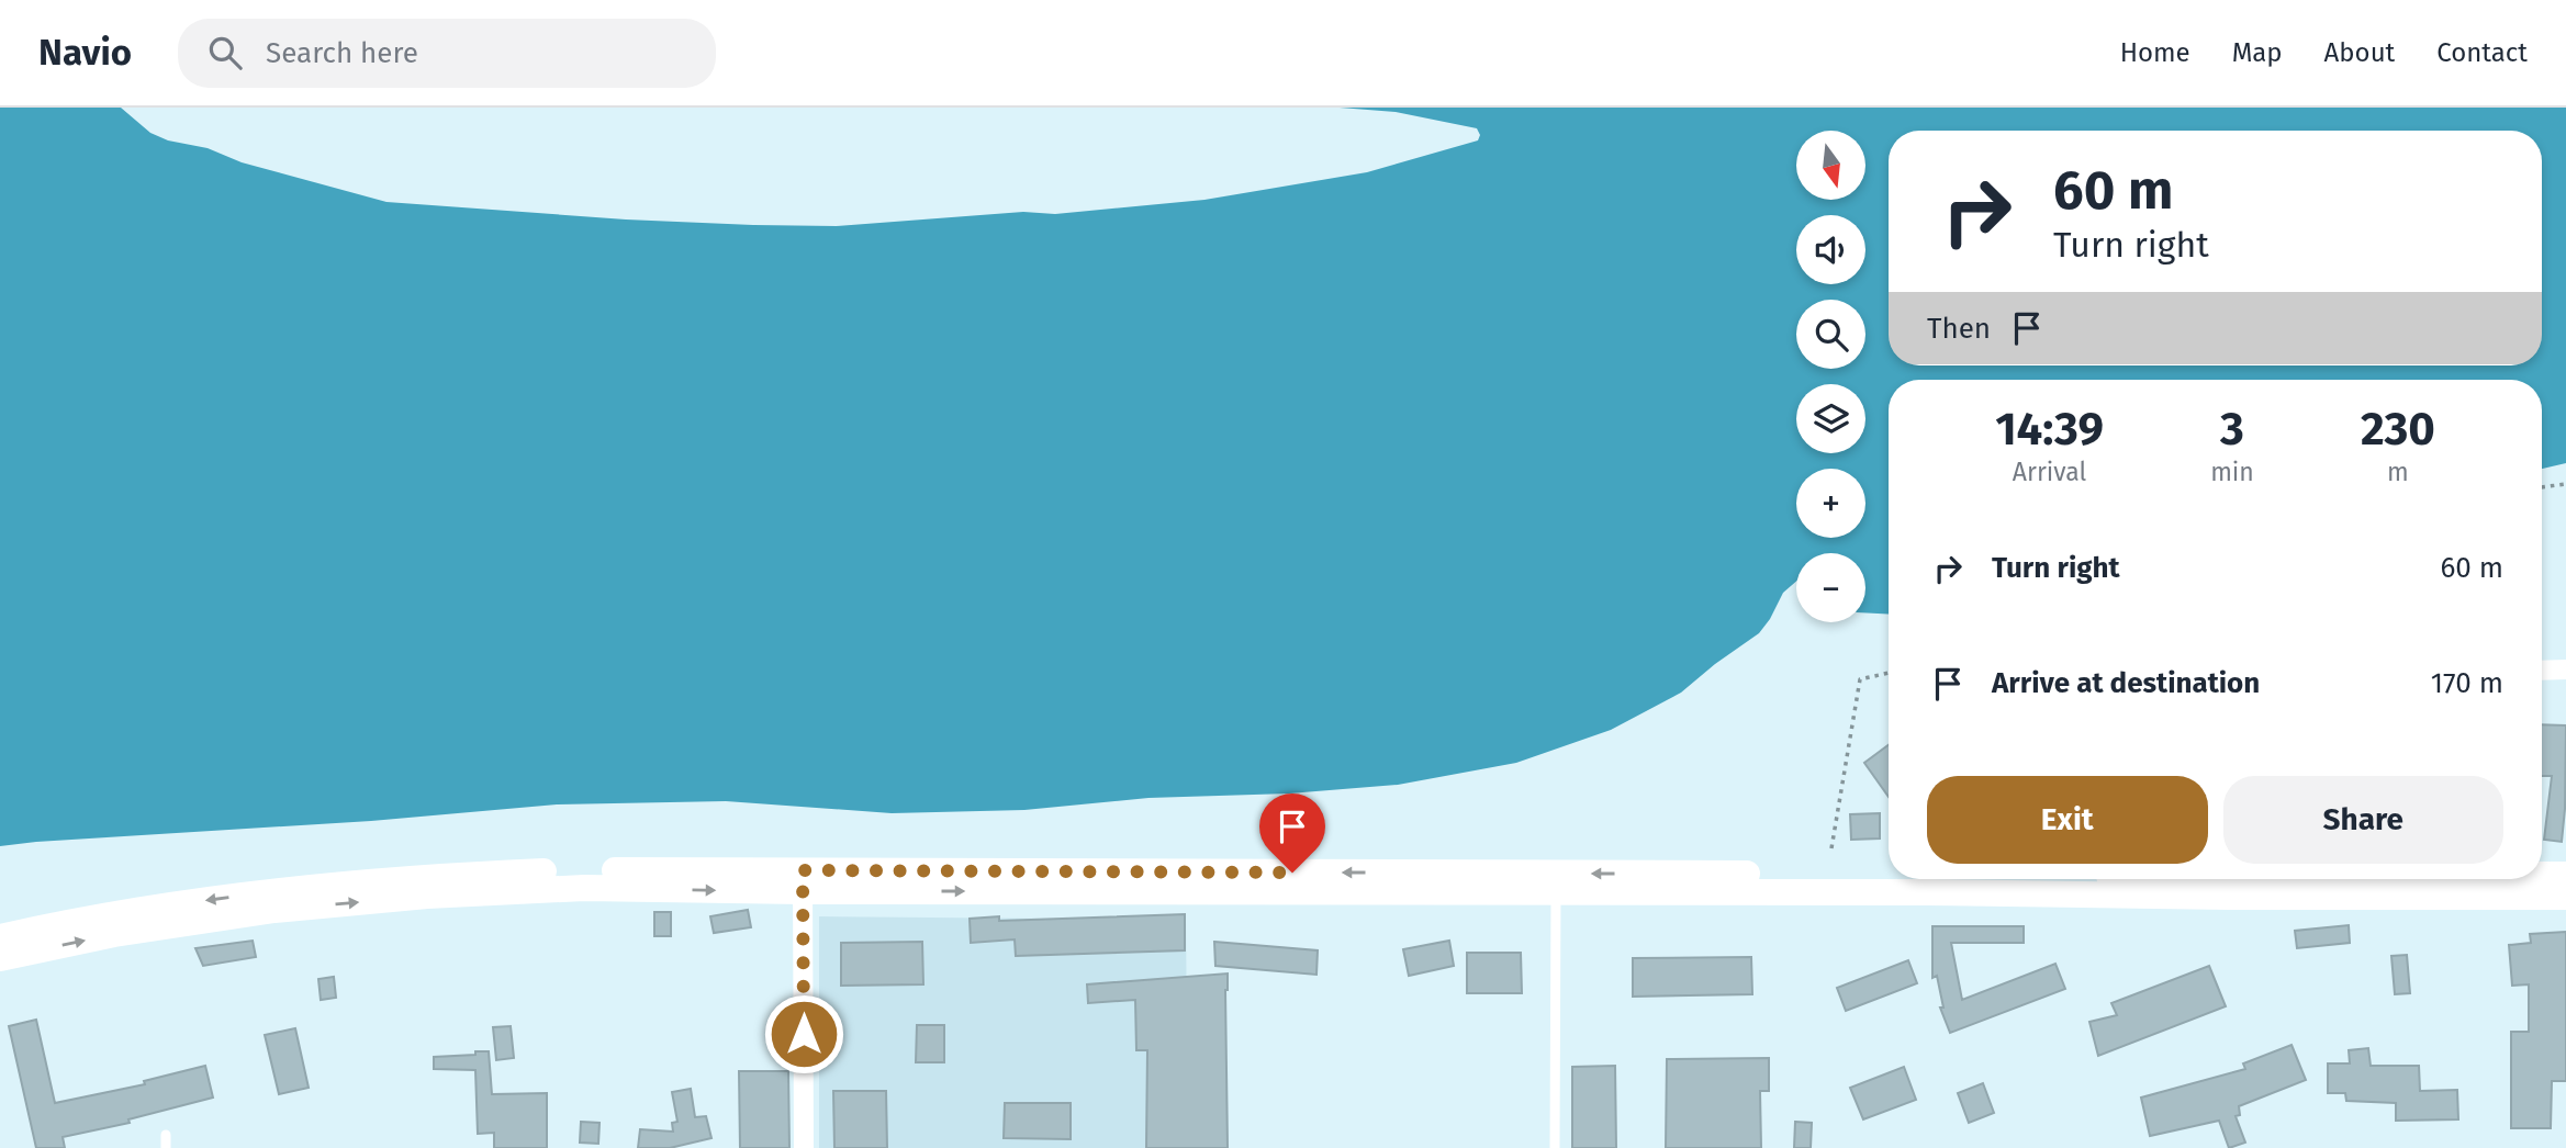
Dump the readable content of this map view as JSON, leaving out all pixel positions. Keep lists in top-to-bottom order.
{
  "north": "bottom",
  "page": {
    "header": "Navio",
    "search": "Search here",
    "nav": [
      "Home",
      "Map",
      "About",
      "Contact"
    ],
    "map_buttons": ["+", "−"],
    "turn": ["60 m", "Turn right"],
    "then": "Then",
    "eta": [
      "14:39",
      "Arrival",
      "3",
      "min",
      "230",
      "m"
    ],
    "list": [
      {
        "name": "Turn right",
        "value": "60 m"
      },
      {
        "name": "Arrive at destination",
        "value": "170 m"
      }
    ],
    "buttons": ["Exit", "Share"]
  }
}
